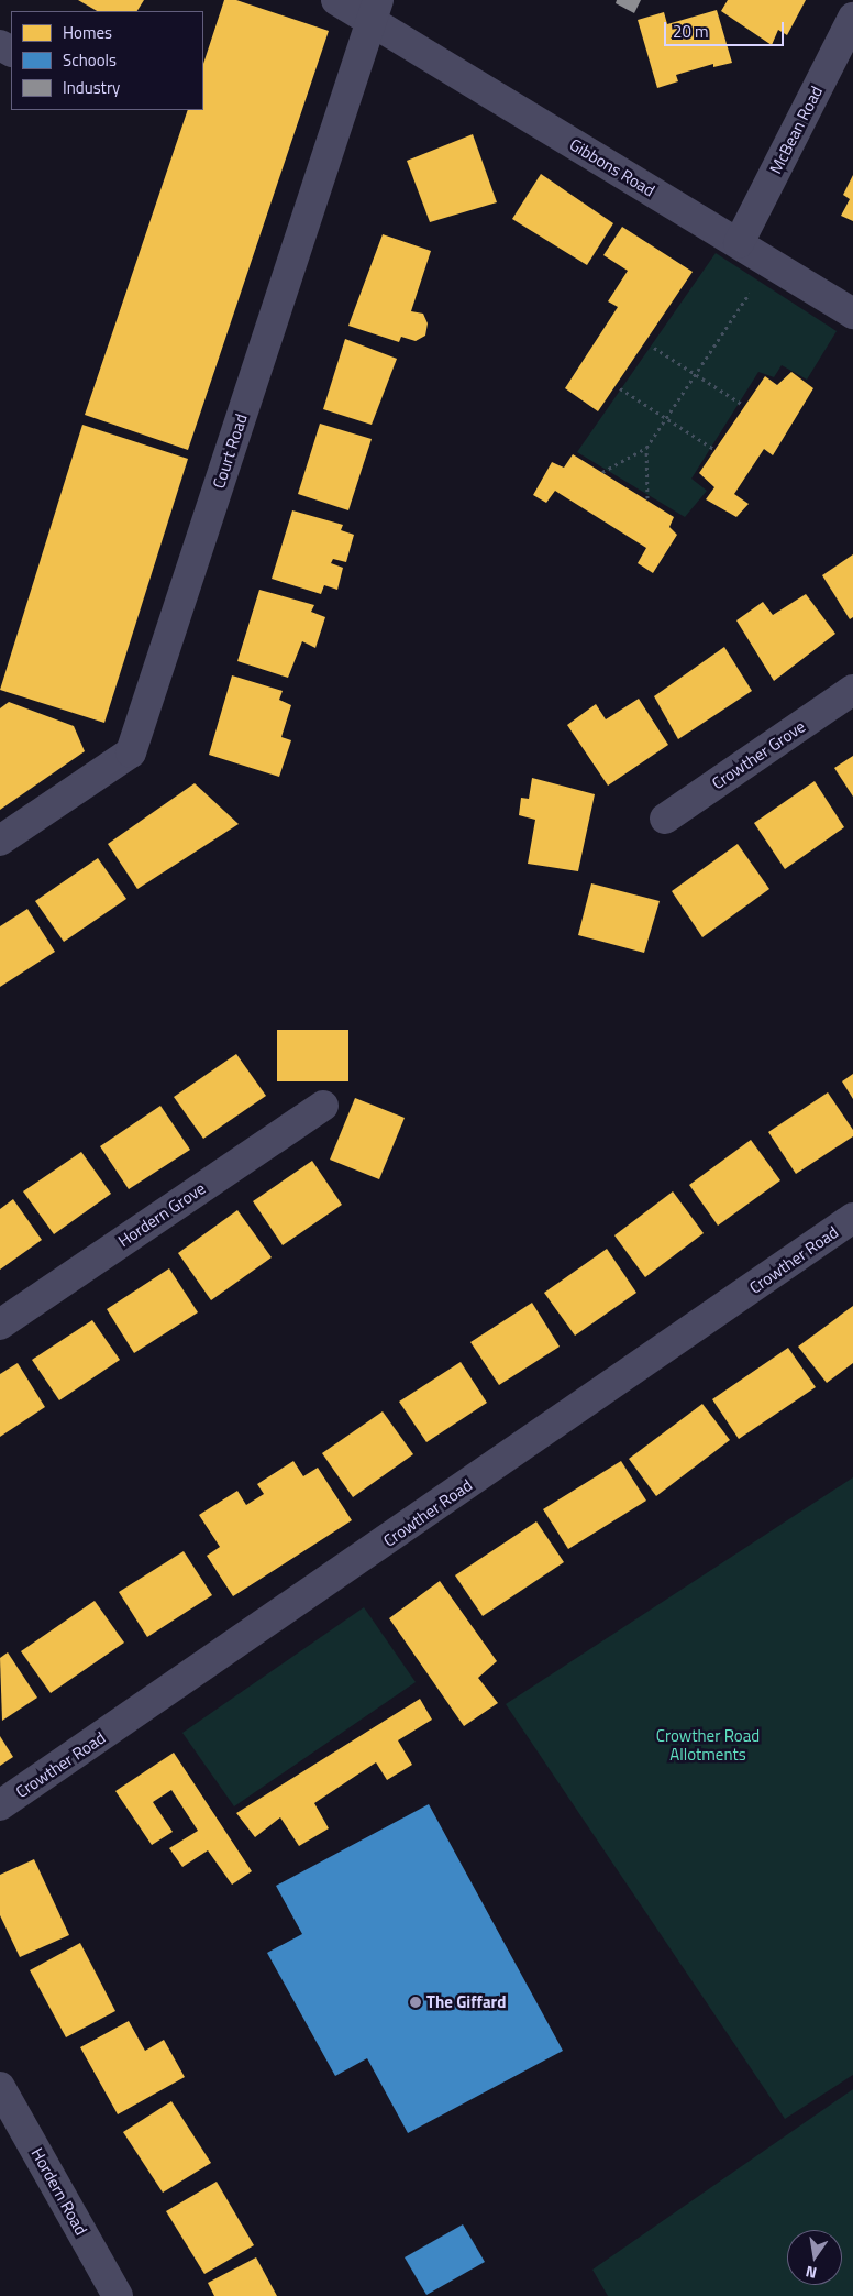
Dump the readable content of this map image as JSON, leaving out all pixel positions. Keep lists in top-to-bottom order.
{
  "streets": {
    "street": [
      "McBean Road",
      "Gibbons Road",
      "Court Road",
      "Crowther Grove",
      "Hordern Grove",
      "Crowther Road",
      "Hordern Road"
    ]
  },
  "crossings": [
    ["McBean Road", "Gibbons Road"],
    ["Gibbons Road", "Court Road"]
  ],
  "parks": ["Crowther Road Allotments"],
  "places": ["The Giffard"],
  "legend": ["Homes", "Schools", "Industry"],
  "scale_bar": "20 m",
  "north": "bottom"
}
